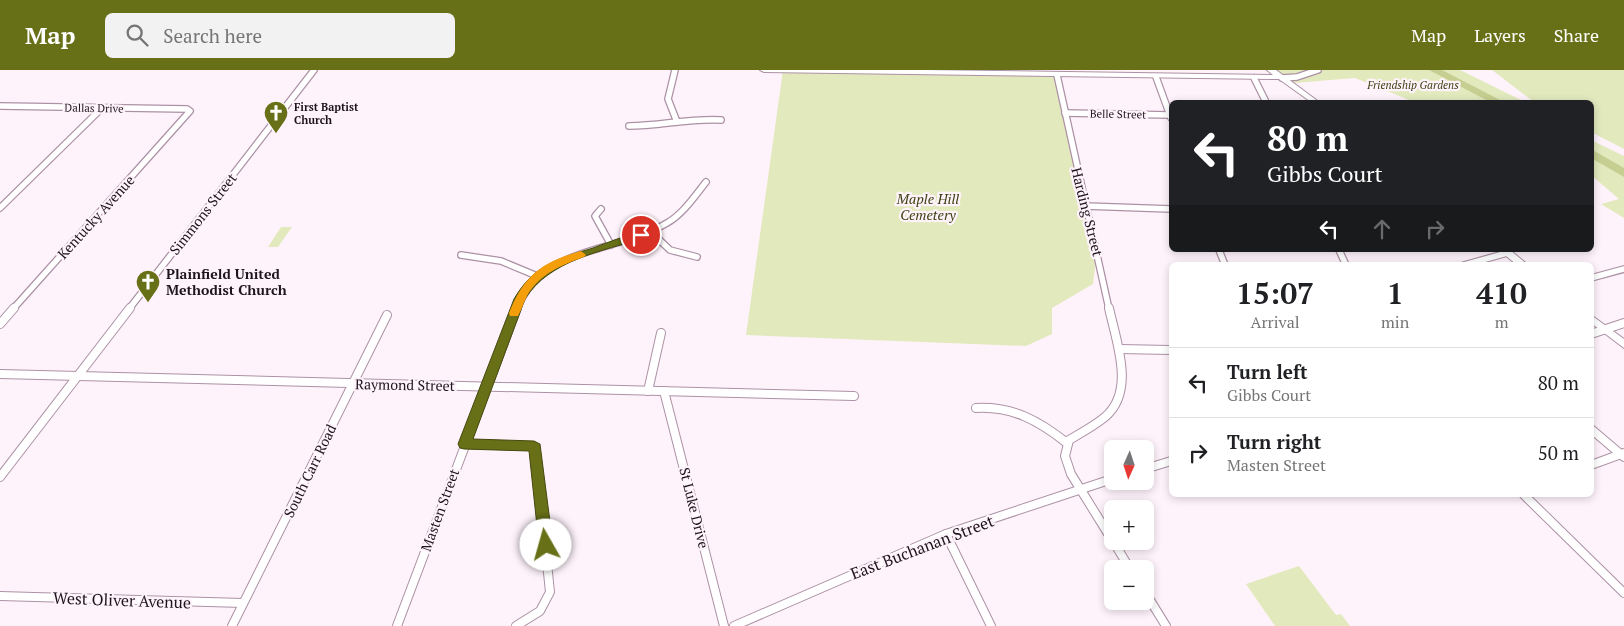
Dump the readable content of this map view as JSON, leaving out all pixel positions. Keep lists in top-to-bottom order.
{
  "streets": {
    "street": [
      "Dallas Drive",
      "Belle Street",
      "Harding Street",
      "Simmons Street",
      "Kentucky Avenue",
      "Raymond Street",
      "South Carr Road",
      "St Luke Drive",
      "Masten Street",
      "East Buchanan Street",
      "West Oliver Avenue"
    ]
  },
  "crossings": [
    ["Dallas Drive", "Kentucky Avenue"],
    ["Belle Street", "Harding Street"],
    ["Simmons Street", "Raymond Street"],
    ["Raymond Street", "South Carr Road"],
    ["Raymond Street", "St Luke Drive"],
    ["Raymond Street", "Masten Street"],
    ["South Carr Road", "West Oliver Avenue"]
  ],
  "parks": ["Friendship Gardens", "Maple Hill Cemetery"],
  "places": {
    "church": ["First Baptist Church", "Plainfield United Methodist Church"]
  },
  "north": "bottom",
  "page": {
    "header": "Map",
    "search": "Search here",
    "nav": ["Map", "Layers", "Share"],
    "turn": ["80 m", "Gibbs Court"],
    "eta": [
      "15:07",
      "Arrival",
      "1",
      "min",
      "410",
      "m"
    ],
    "list": [
      {
        "name": "Turn left",
        "note": "Gibbs Court",
        "value": "80 m"
      },
      {
        "name": "Turn right",
        "note": "Masten Street",
        "value": "50 m"
      }
    ],
    "map_buttons": ["+", "−"]
  }
}
